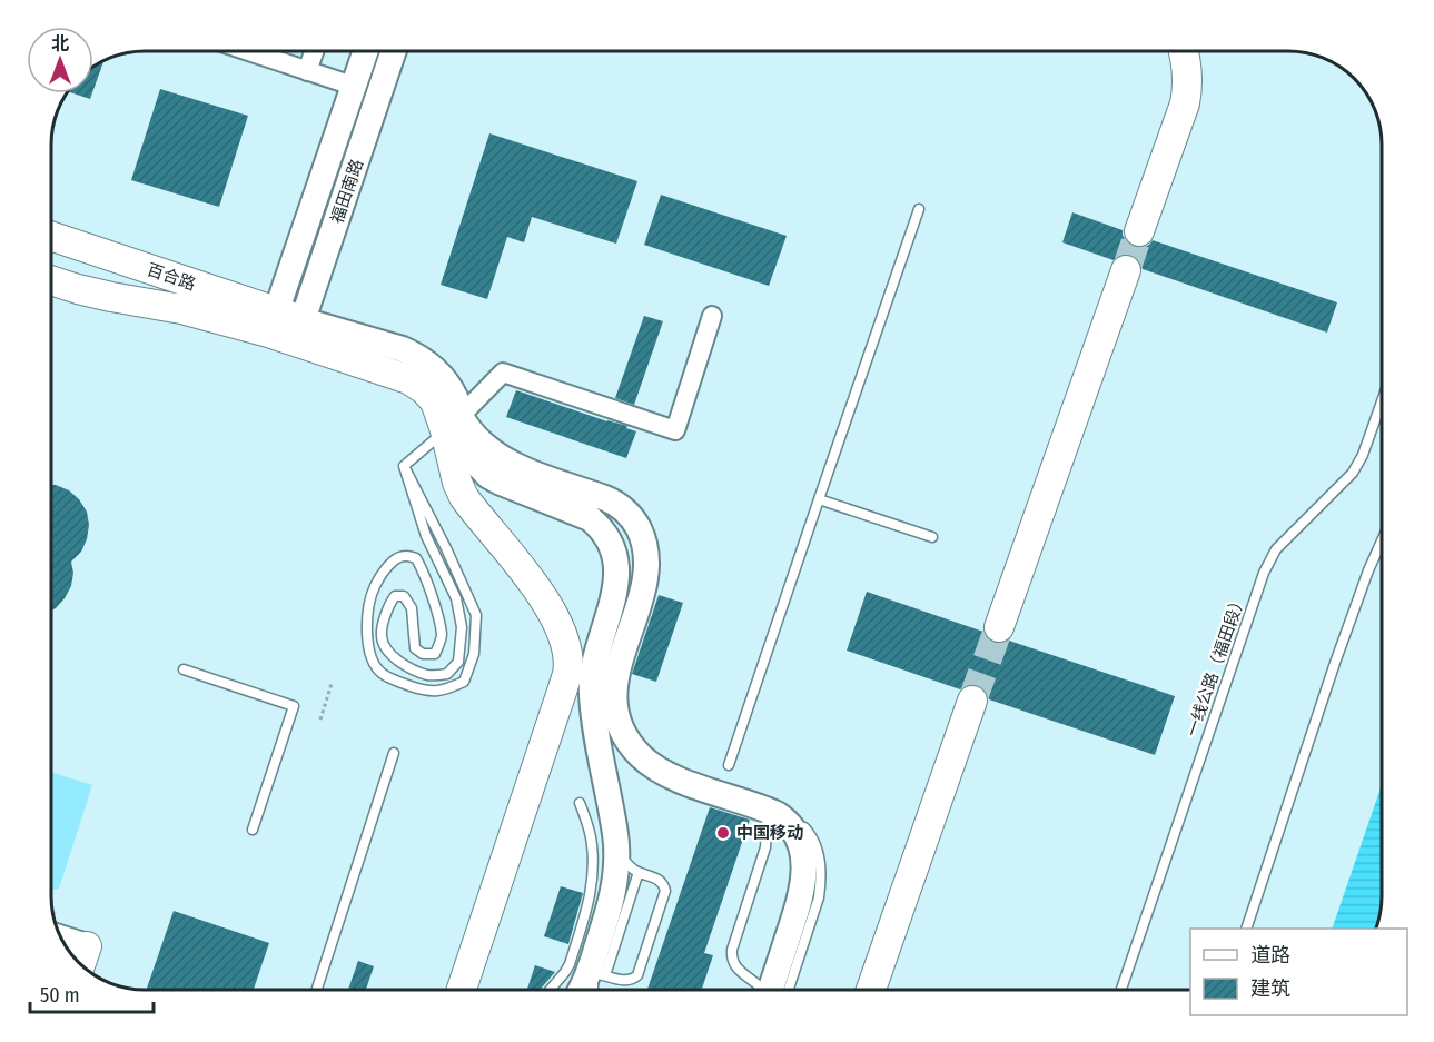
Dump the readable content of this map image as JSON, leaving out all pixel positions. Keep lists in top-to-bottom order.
{
  "streets": {
    "main road": ["福田南路", "百合路"],
    "lane": ["一线公路（福田段）"]
  },
  "crossings": [
    ["福田南路", "百合路"]
  ],
  "places": ["中国移动"],
  "legend": ["道路", "建筑"],
  "scale_bar": "50 m",
  "north": "top"
}
